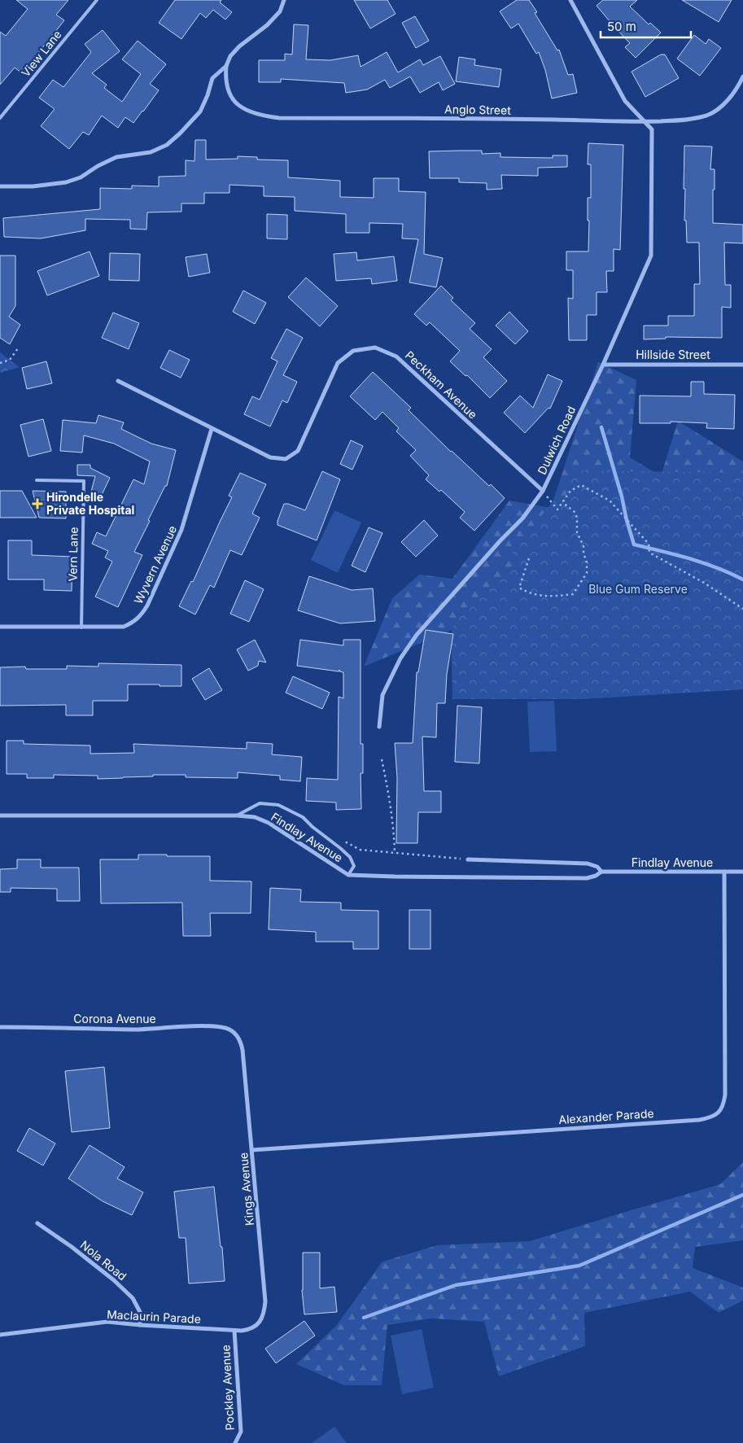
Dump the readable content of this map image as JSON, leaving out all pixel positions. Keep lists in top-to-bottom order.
{
  "streets": {
    "street": [
      "Anglo Street",
      "Hillside Street",
      "Peckham Avenue",
      "Dulwich Road",
      "Wyvern Avenue",
      "Findlay Avenue",
      "Corona Avenue",
      "Alexander Parade",
      "Kings Avenue",
      "Nola Road",
      "Maclaurin Parade",
      "Pockley Avenue"
    ],
    "lane": ["View Lane", "Vern Lane"]
  },
  "crossings": [
    ["Anglo Street", "Dulwich Road"],
    ["Hillside Street", "Dulwich Road"],
    ["Peckham Avenue", "Dulwich Road"],
    ["Peckham Avenue", "Wyvern Avenue"],
    ["Vern Lane", "Wyvern Avenue"],
    ["Findlay Avenue", "Alexander Parade"],
    ["Corona Avenue", "Kings Avenue"],
    ["Alexander Parade", "Kings Avenue"],
    ["Kings Avenue", "Maclaurin Parade"],
    ["Kings Avenue", "Pockley Avenue"],
    ["Nola Road", "Maclaurin Parade"],
    ["Maclaurin Parade", "Pockley Avenue"]
  ],
  "parks": ["Blue Gum Reserve"],
  "places": {
    "health": ["Hirondelle Private Hospital"]
  },
  "scale_bar": "50 m"
}
